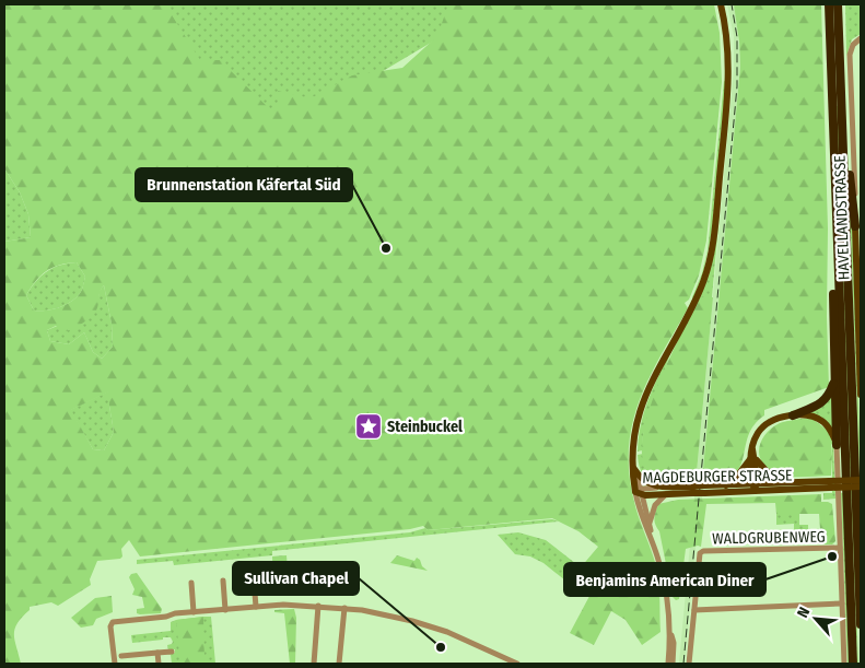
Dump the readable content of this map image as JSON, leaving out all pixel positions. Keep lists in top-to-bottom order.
{
  "streets": {
    "main road": ["HAVELLANDSTRASSE", "MAGDEBURGER STRASSE"],
    "street": ["WALDGRUBENWEG"]
  },
  "places": {
    "other": ["Brunnenstation Käfertal Süd", "Benjamins American Diner", "Sullivan Chapel"],
    "place": ["Steinbuckel"]
  },
  "north": "top left"
}
